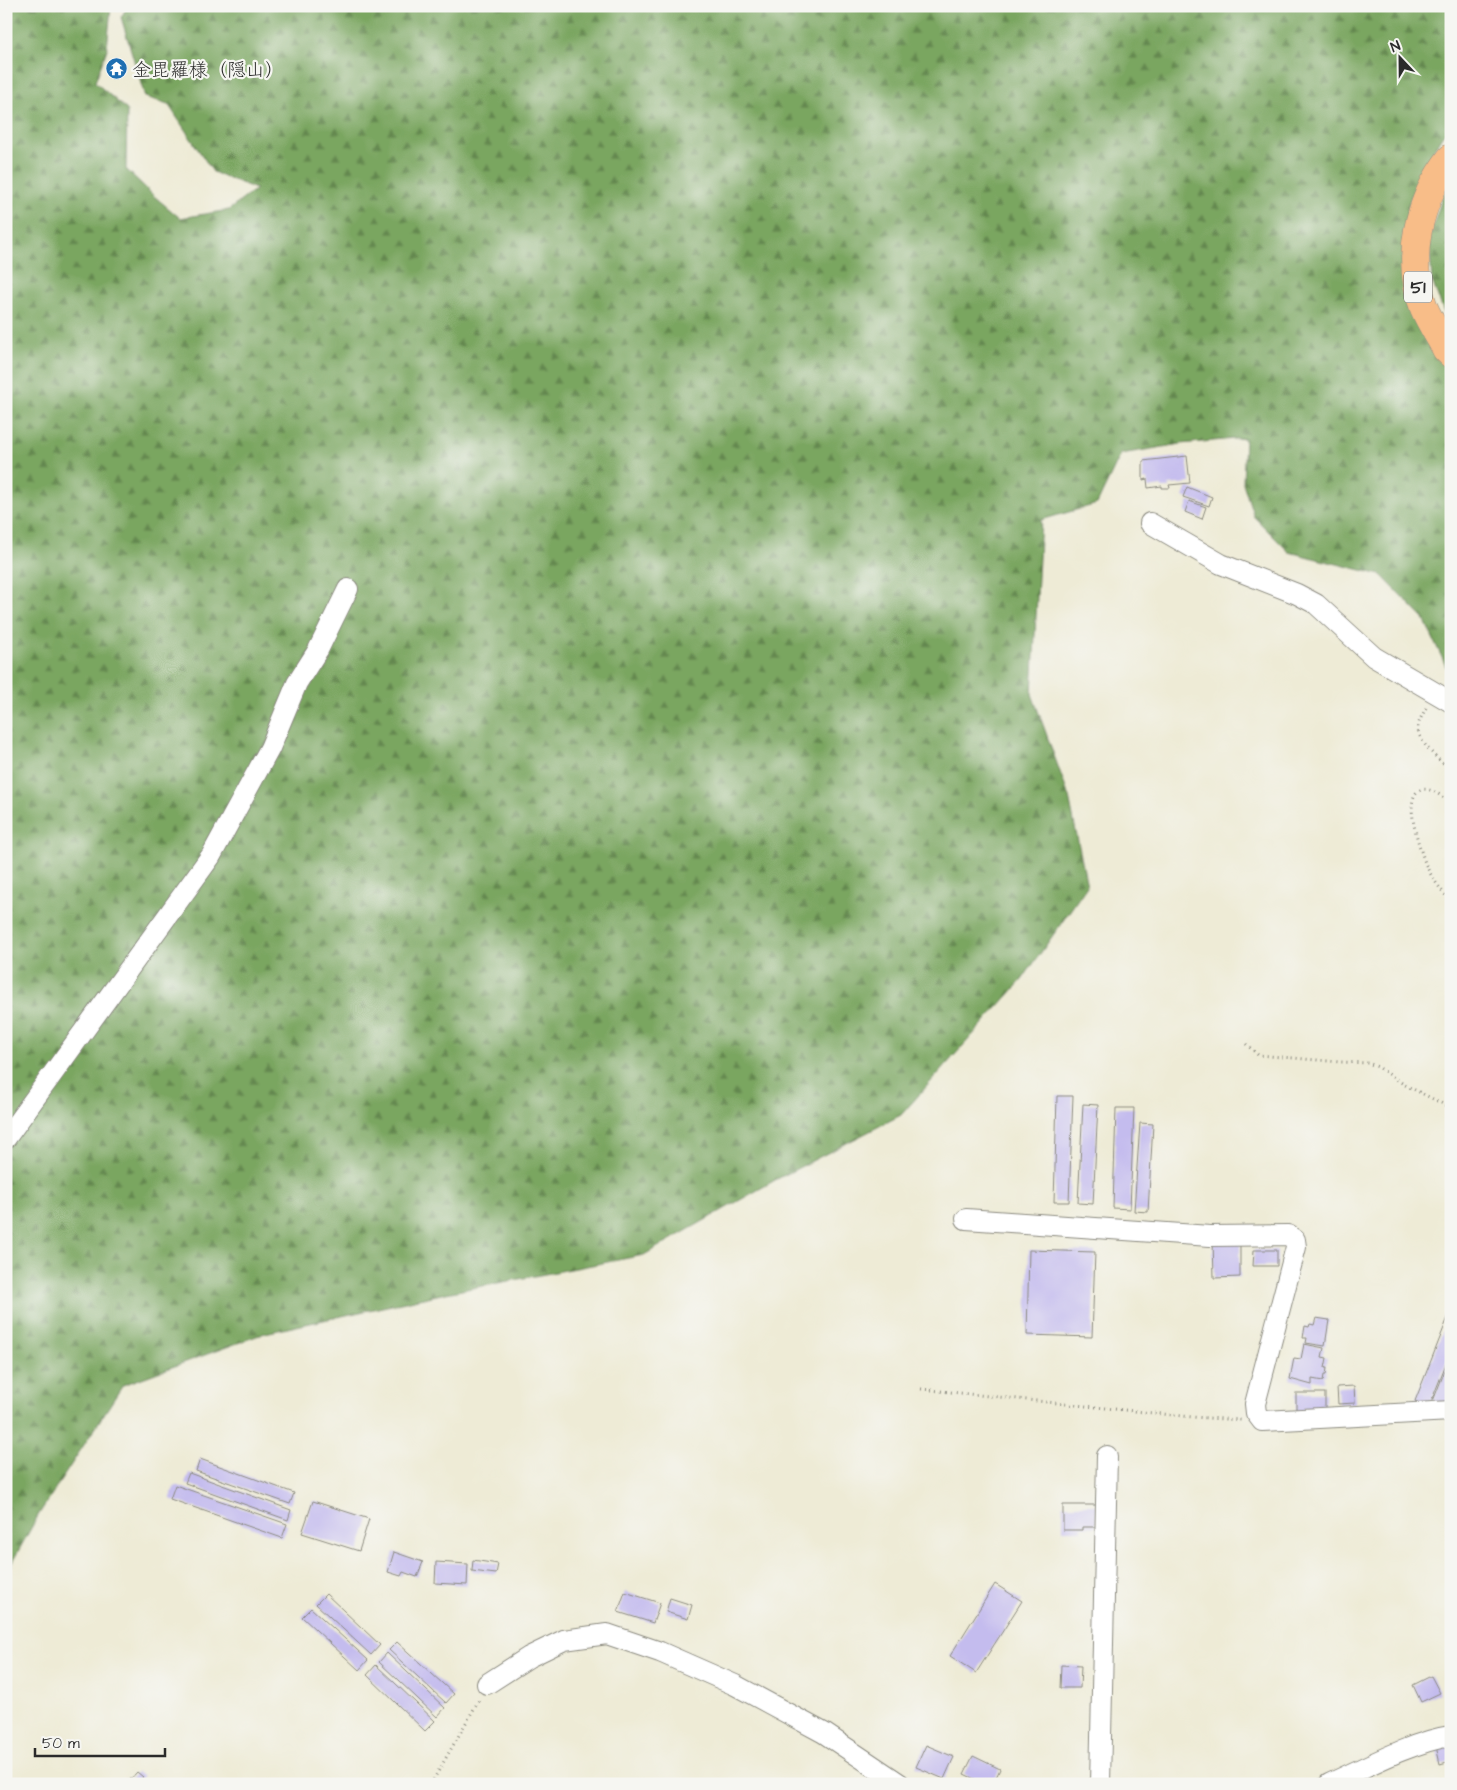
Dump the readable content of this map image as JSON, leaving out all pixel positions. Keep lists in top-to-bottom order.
{
  "streets": {
    "main road": ["51"]
  },
  "places": {
    "temple": ["金毘羅様（隠山）"]
  },
  "scale_bar": "50 m",
  "north": "top"
}
